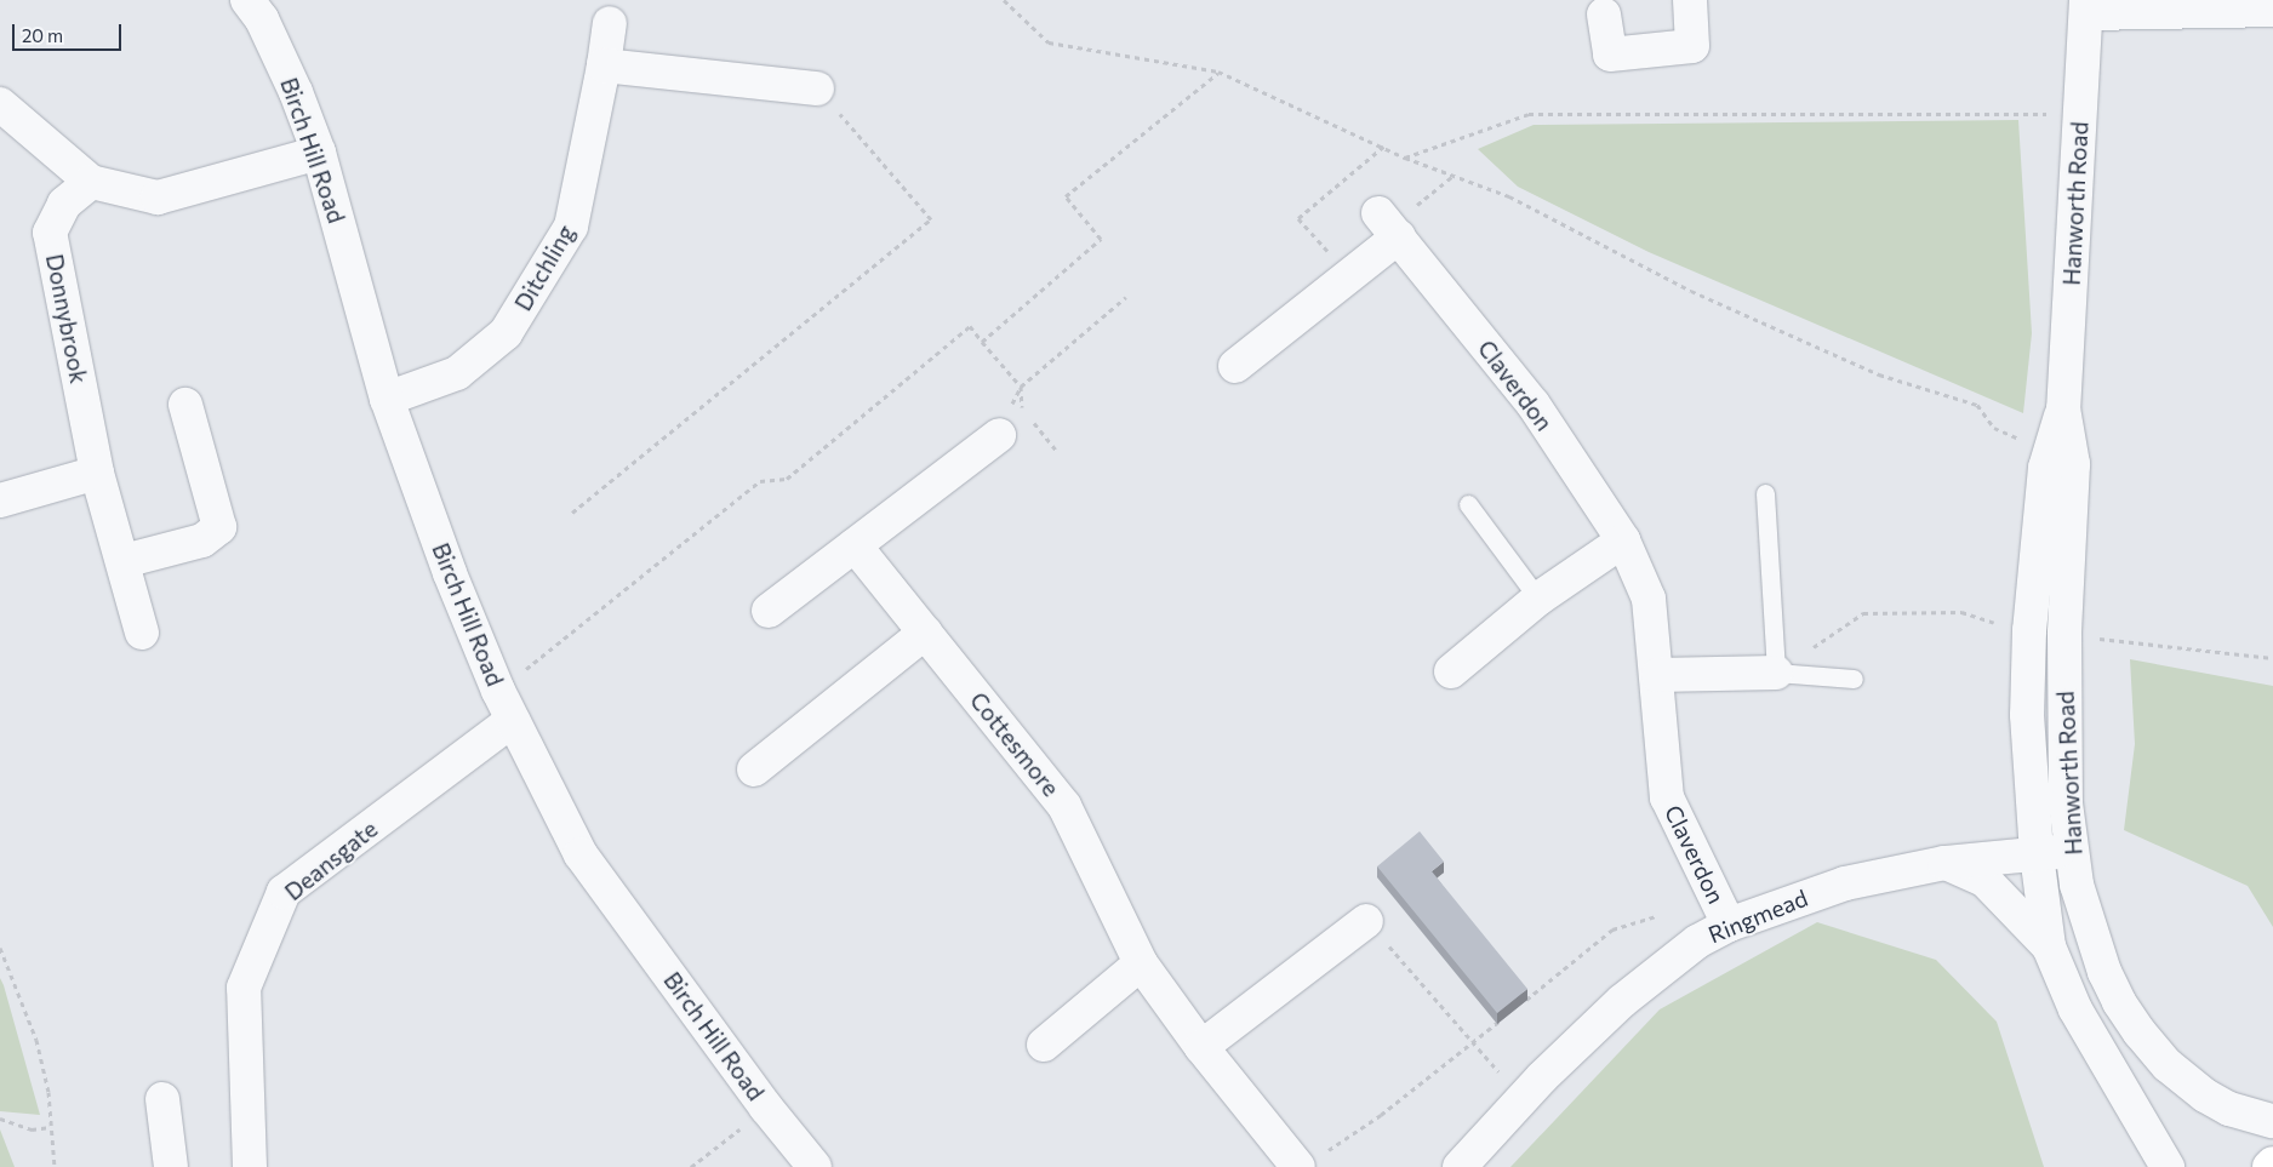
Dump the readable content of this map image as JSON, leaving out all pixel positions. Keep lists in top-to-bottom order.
{
  "streets": {
    "street": [
      "Birch Hill Road",
      "Hanworth Road",
      "Ditchling",
      "Donnybrook",
      "Claverdon",
      "Cottesmore",
      "Deansgate",
      "Ringmead"
    ]
  },
  "crossings": [
    ["Birch Hill Road", "Ditchling"],
    ["Birch Hill Road", "Deansgate"],
    ["Hanworth Road", "Ringmead"],
    ["Claverdon", "Ringmead"]
  ],
  "scale_bar": "20 m"
}
